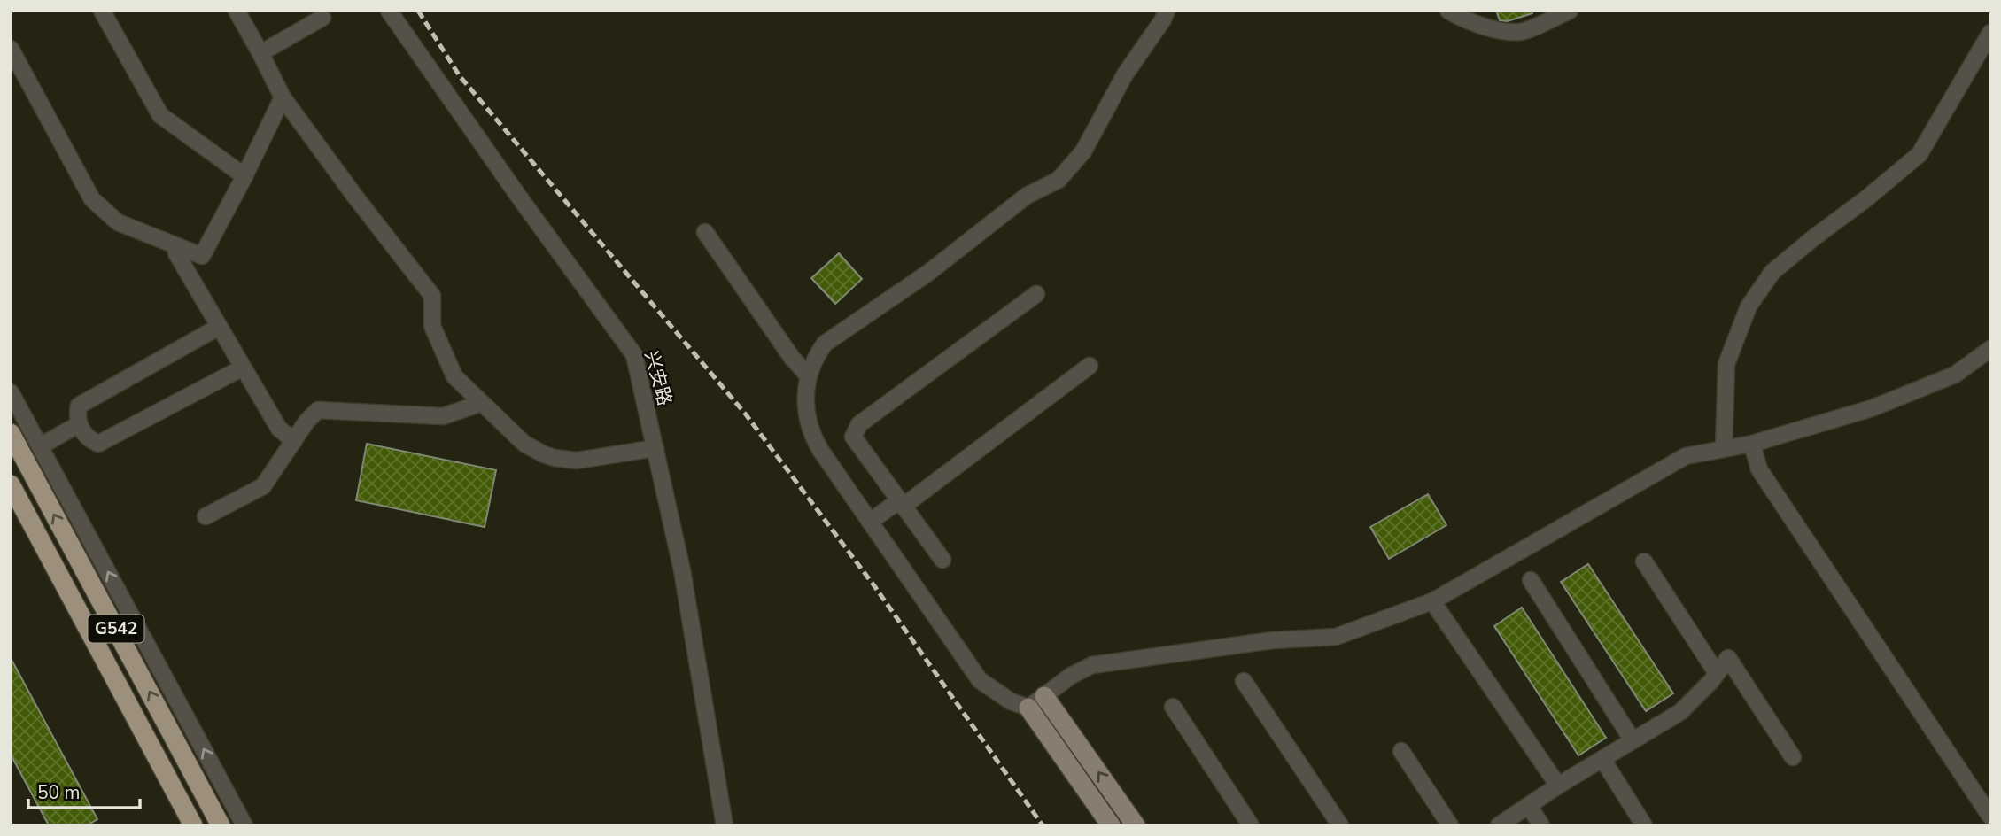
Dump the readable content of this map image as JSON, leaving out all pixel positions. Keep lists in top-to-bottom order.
{
  "streets": {
    "highway": ["G542"],
    "street": ["兴安路"]
  },
  "scale_bar": "50 m"
}
